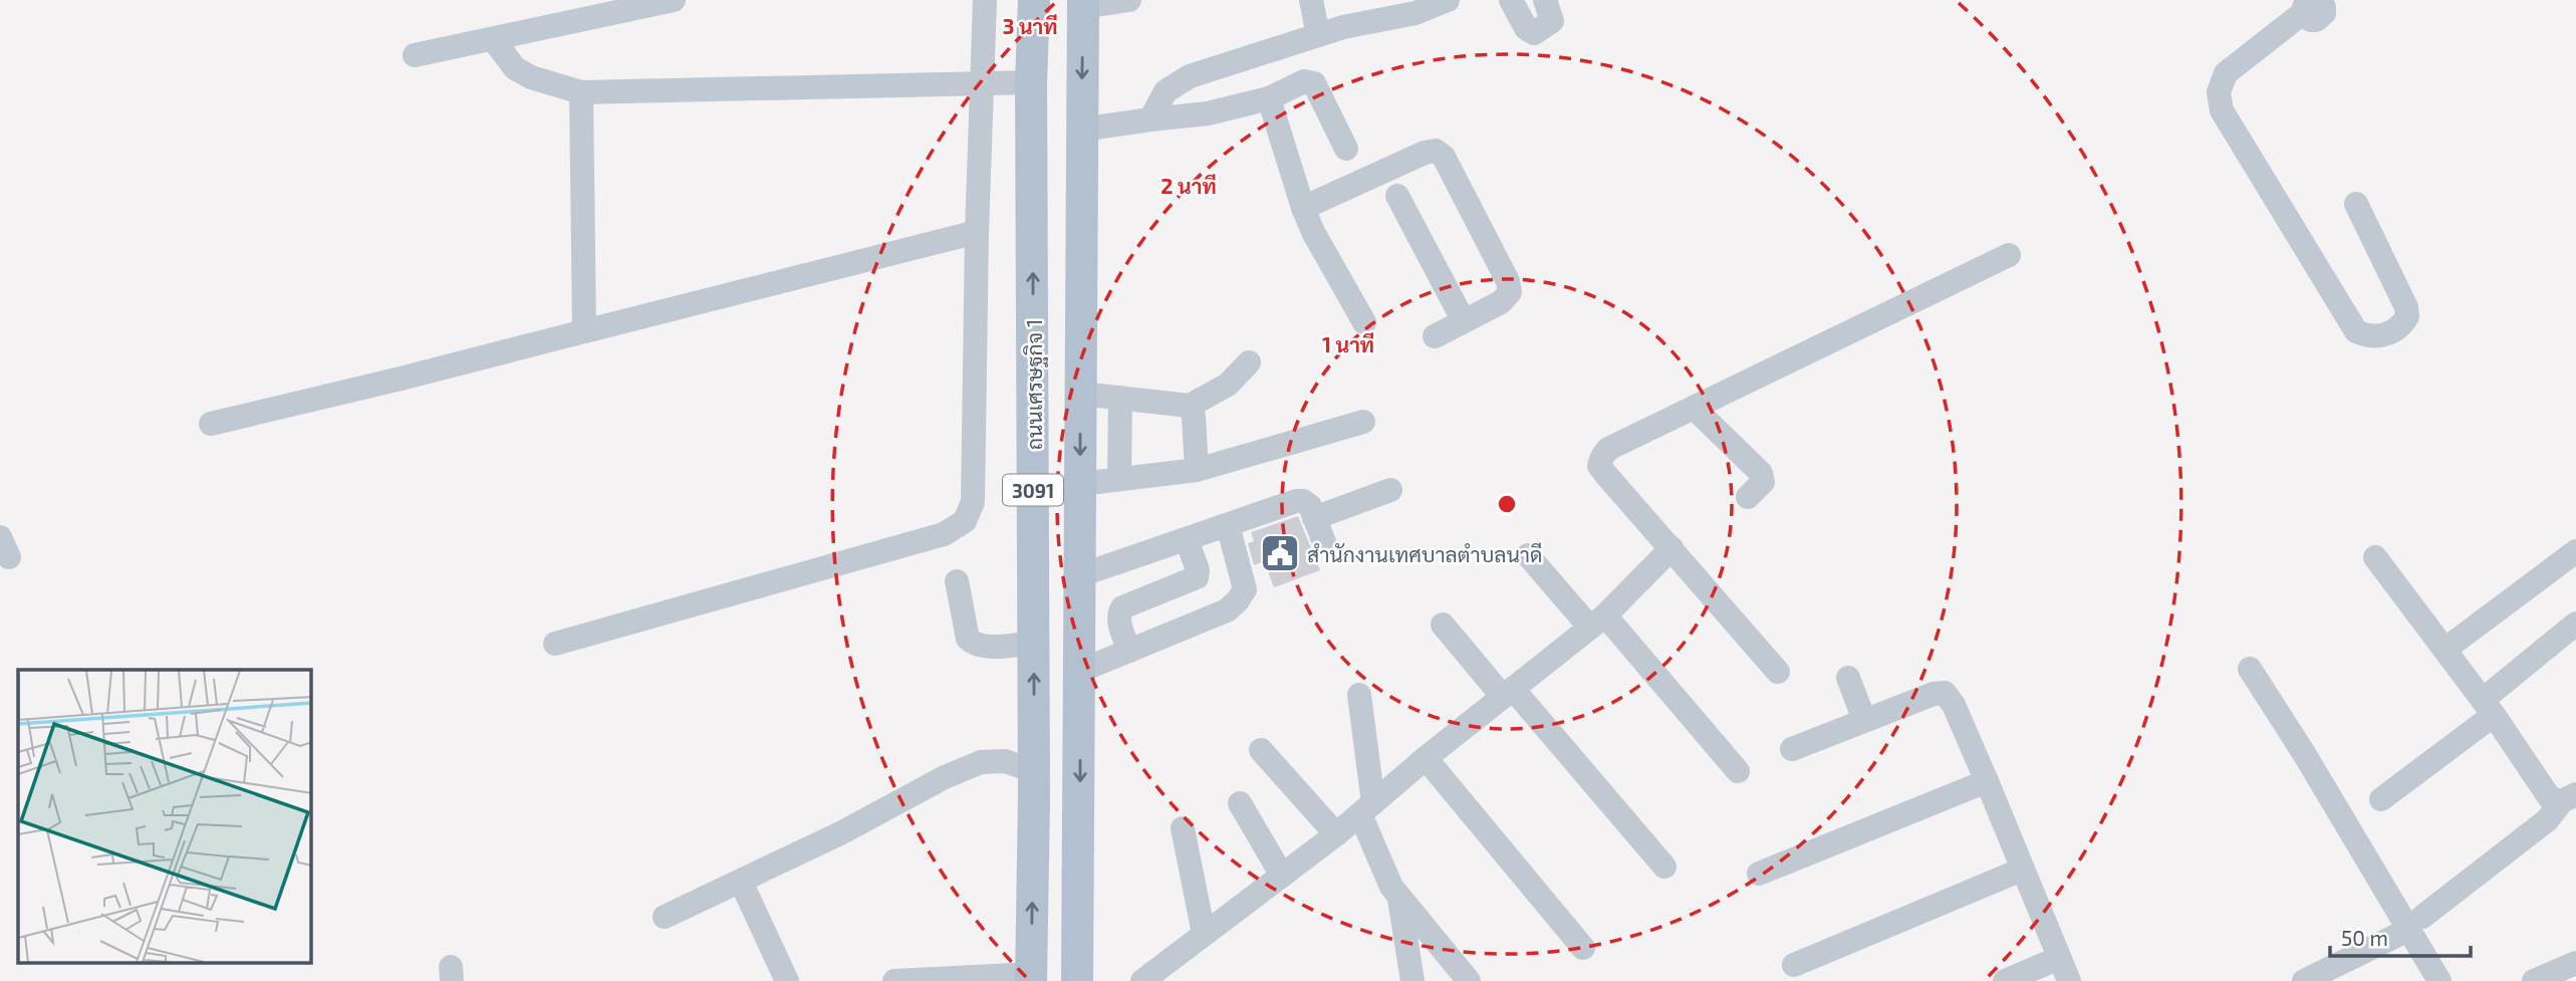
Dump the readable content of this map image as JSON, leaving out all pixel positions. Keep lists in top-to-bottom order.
{
  "streets": {
    "main road": ["ถนนเศรษฐกิจ 1", "3091"]
  },
  "places": {
    "public building": ["สำนักงานเทศบาลตำบลนาดี"]
  },
  "scale_bar": "50 m",
  "rings": ["3 นาที", "2 นาที", "1 นาที"]
}
